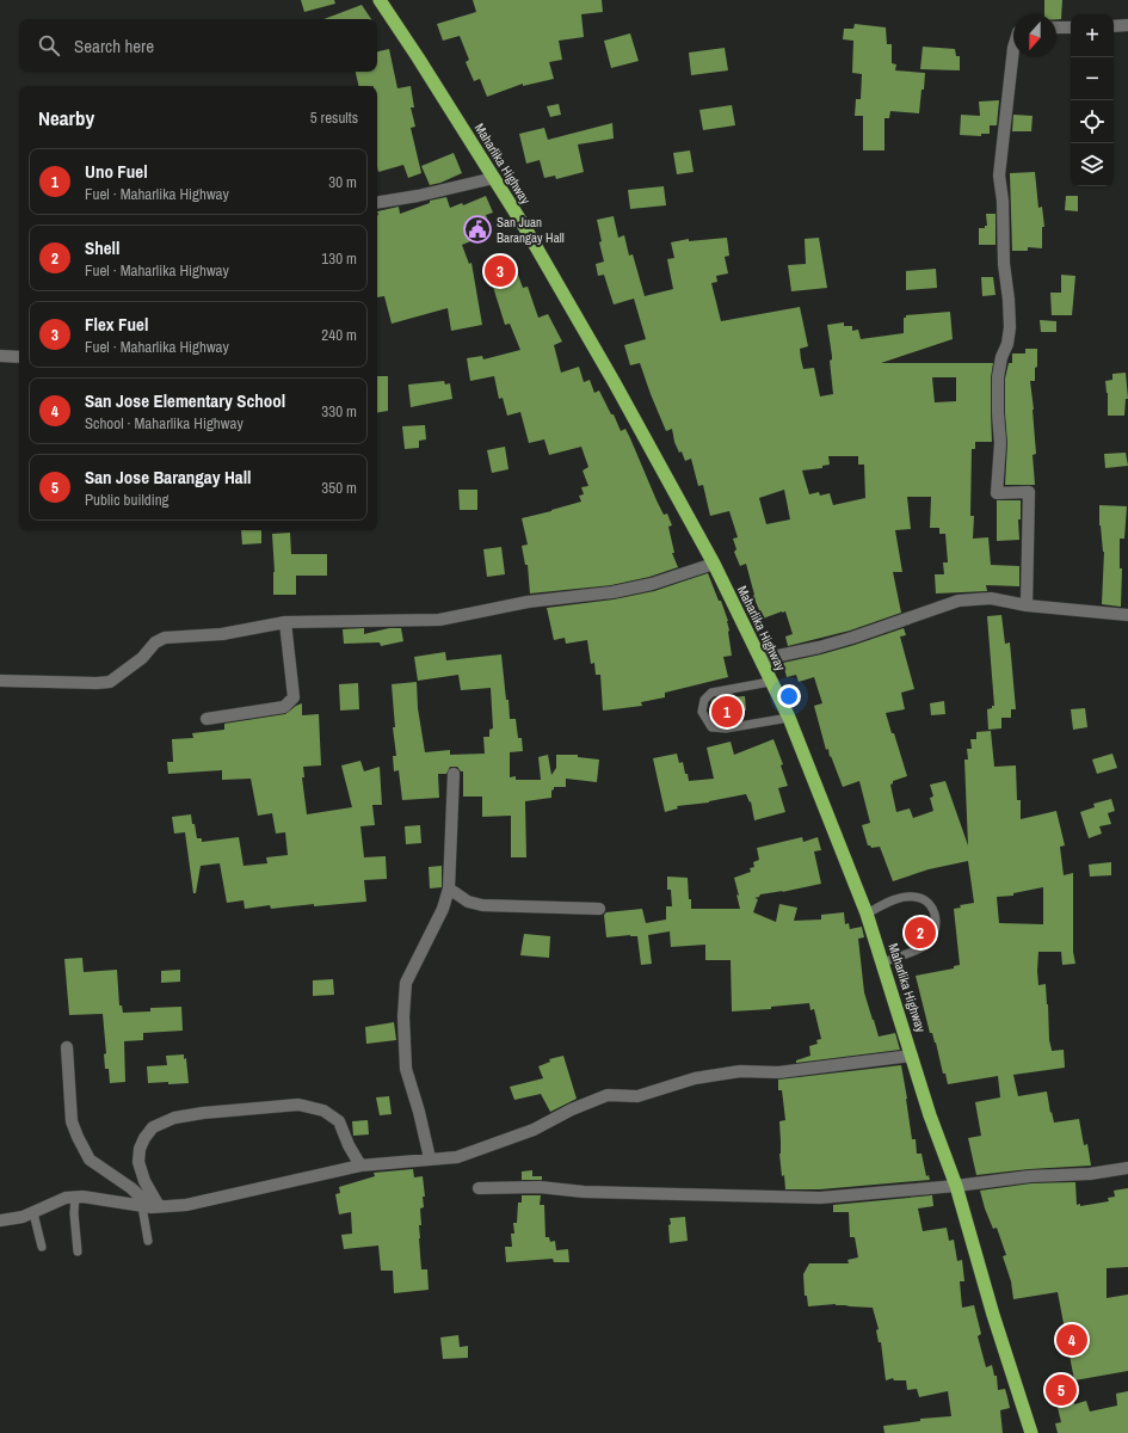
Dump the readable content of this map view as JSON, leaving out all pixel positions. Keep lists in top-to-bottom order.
{
  "streets": {
    "highway": ["Maharlika Highway"]
  },
  "places": {
    "public building": ["San Juan Barangay Hall"]
  },
  "north": "bottom",
  "page": {
    "map_buttons": ["+", "−"],
    "search": "Search here",
    "heading": ["Nearby", "5 results"],
    "list": [
      {
        "mark": "1",
        "name": "Uno Fuel",
        "note": "Fuel · Maharlika Highway",
        "value": "30 m"
      },
      {
        "mark": "2",
        "name": "Shell",
        "note": "Fuel · Maharlika Highway",
        "value": "130 m"
      },
      {
        "mark": "3",
        "name": "Flex Fuel",
        "note": "Fuel · Maharlika Highway",
        "value": "240 m"
      },
      {
        "mark": "4",
        "name": "San Jose Elementary School",
        "note": "School · Maharlika Highway",
        "value": "330 m"
      },
      {
        "mark": "5",
        "name": "San Jose Barangay Hall",
        "note": "Public building",
        "value": "350 m"
      }
    ],
    "pins": [
      "3",
      "1",
      "2",
      "4",
      "5"
    ]
  }
}
